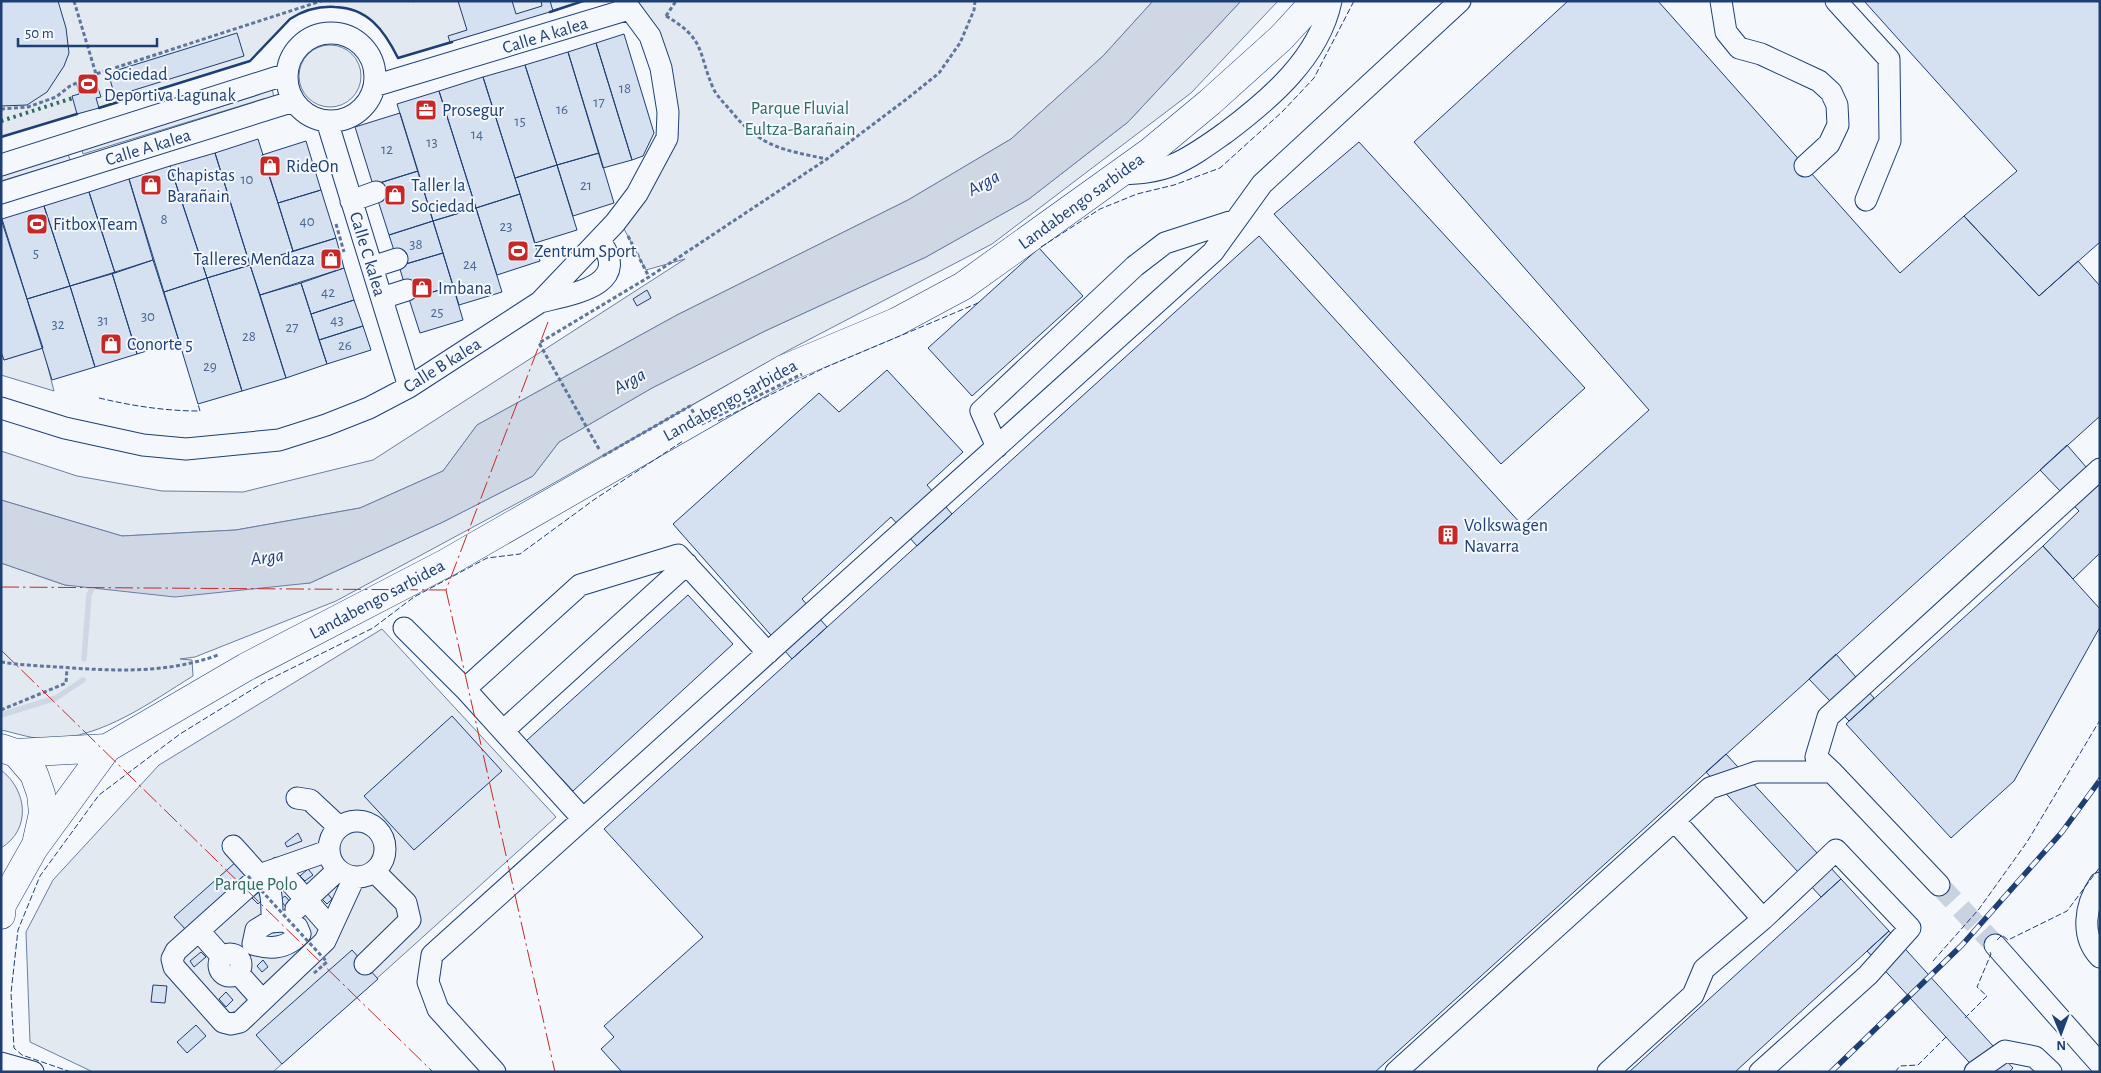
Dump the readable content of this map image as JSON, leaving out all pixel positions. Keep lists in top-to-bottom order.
{
  "streets": {
    "highway": ["Landabengo sarbidea"],
    "street": ["Calle A kalea", "Calle C kalea", "Calle B kalea"]
  },
  "crossings": [
    ["Calle A kalea", "Calle C kalea"],
    ["Calle A kalea", "Calle B kalea"],
    ["Calle C kalea", "Calle B kalea"]
  ],
  "water": ["Arga"],
  "parks": ["Parque Fluvial Eultza-Barañain", "Parque Polo"],
  "places": {
    "sports": ["Sociedad Deportiva Lagunak", "Fitbox Team", "Zentrum Sport"],
    "office": ["Prosegur"],
    "shop": [
      "RideOn",
      "Chapistas Barañain",
      "Taller la Sociedad",
      "Talleres Mendaza",
      "Imbana",
      "Conorte 5"
    ],
    "building": ["Volkswagen Navarra"]
  },
  "house_numbers": [
    "18",
    "17",
    "16",
    "15",
    "14",
    "13",
    "12",
    "10",
    "21",
    "8",
    "40",
    "23",
    "38",
    "5",
    "24",
    "42",
    "25",
    "30",
    "31",
    "43",
    "32",
    "27",
    "28",
    "26",
    "29"
  ],
  "scale_bar": "50 m",
  "north": "bottom"
}
